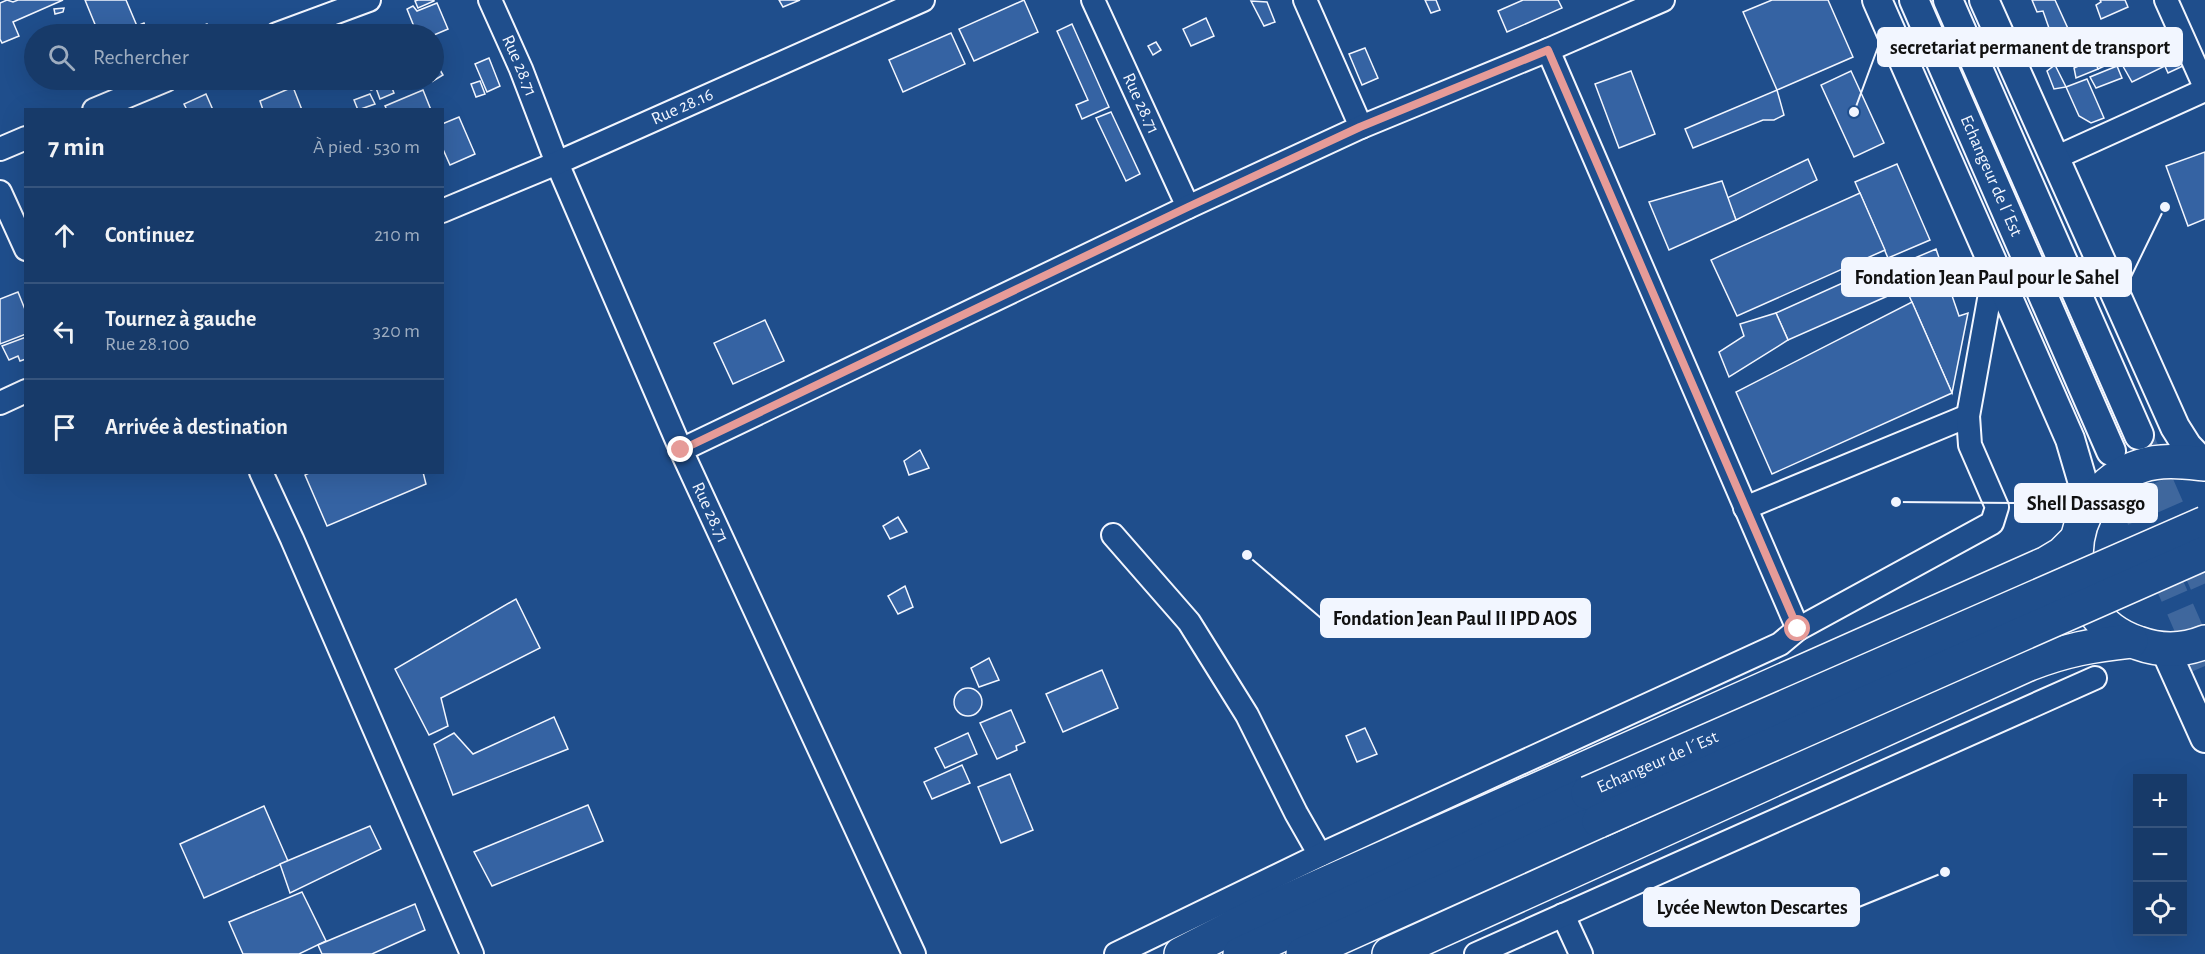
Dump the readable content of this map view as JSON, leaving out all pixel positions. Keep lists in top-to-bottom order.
{
  "streets": {
    "highway": ["Echangeur de l´Est"],
    "street": ["Rue 28.71", "Rue 28.16"]
  },
  "crossings": [
    ["Rue 28.71", "Rue 28.16"]
  ],
  "places": [
    "secretariat permanent de transport",
    "Fondation Jean Paul pour le Sahel",
    "Shell Dassasgo",
    "Fondation Jean Paul II IPD AOS",
    "Lycée Newton Descartes"
  ],
  "page": {
    "search": "Rechercher",
    "heading": ["7 min", "À pied · 530 m"],
    "list": [
      ["Continuez", "210 m"],
      ["Tournez à gauche", "Rue 28.100", "320 m"],
      "Arrivée à destination"
    ],
    "map_buttons": ["+", "−"]
  }
}
